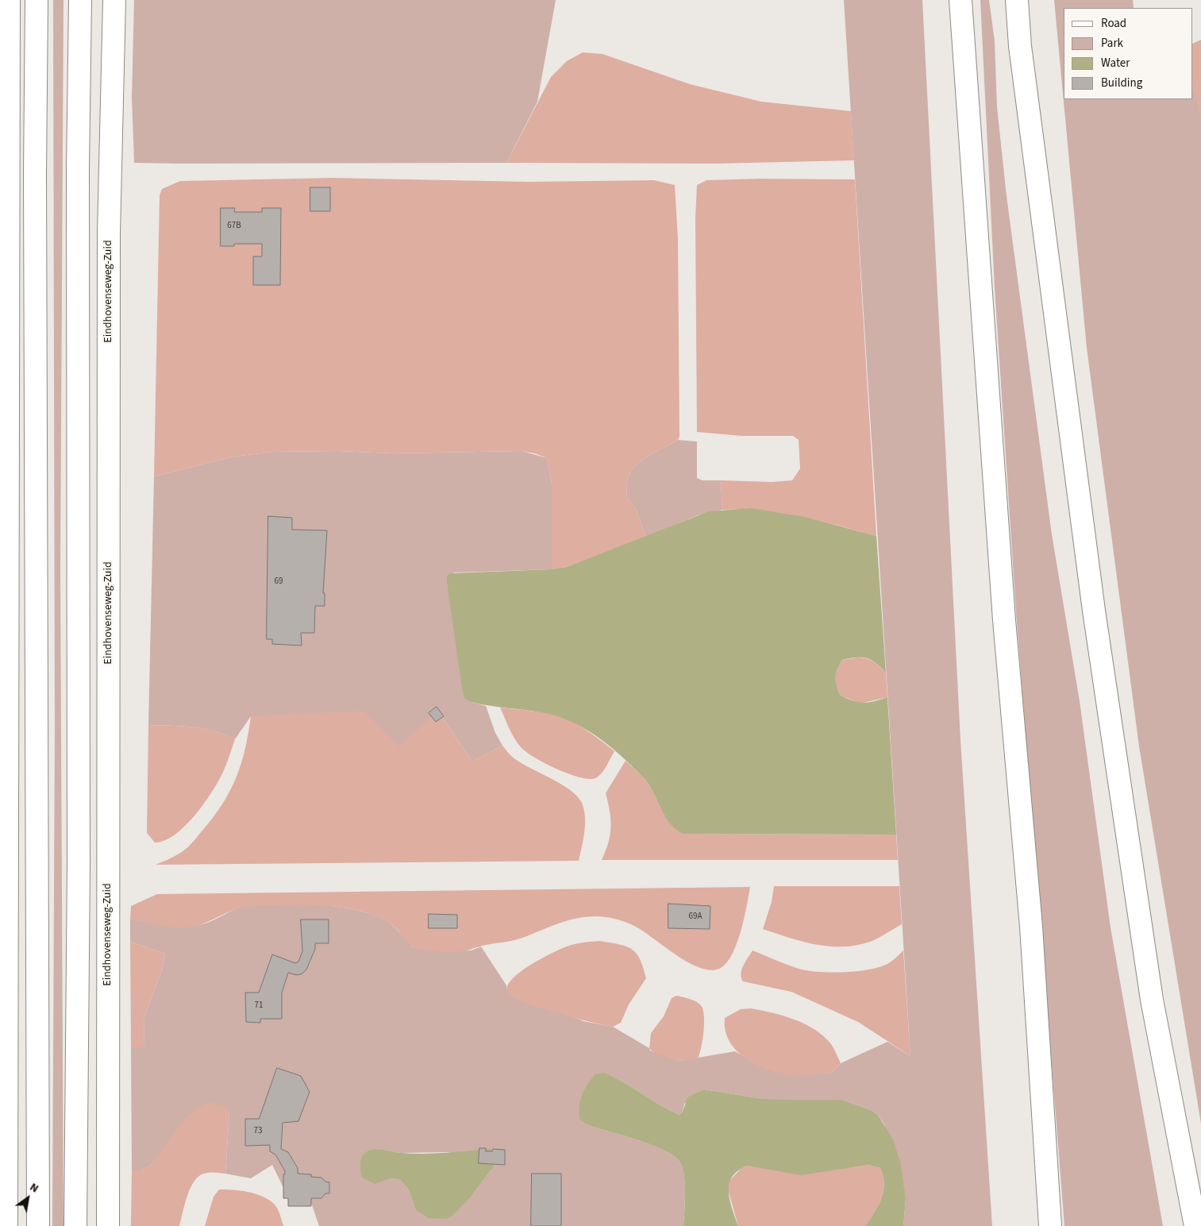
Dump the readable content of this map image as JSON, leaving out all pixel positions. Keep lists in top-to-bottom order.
{
  "streets": {
    "main road": ["Eindhovenseweg-Zuid"]
  },
  "house_numbers": [
    "67B",
    "69",
    "69A",
    "71",
    "73"
  ],
  "legend": [
    "Road",
    "Park",
    "Water",
    "Building"
  ],
  "north": "top right"
}
